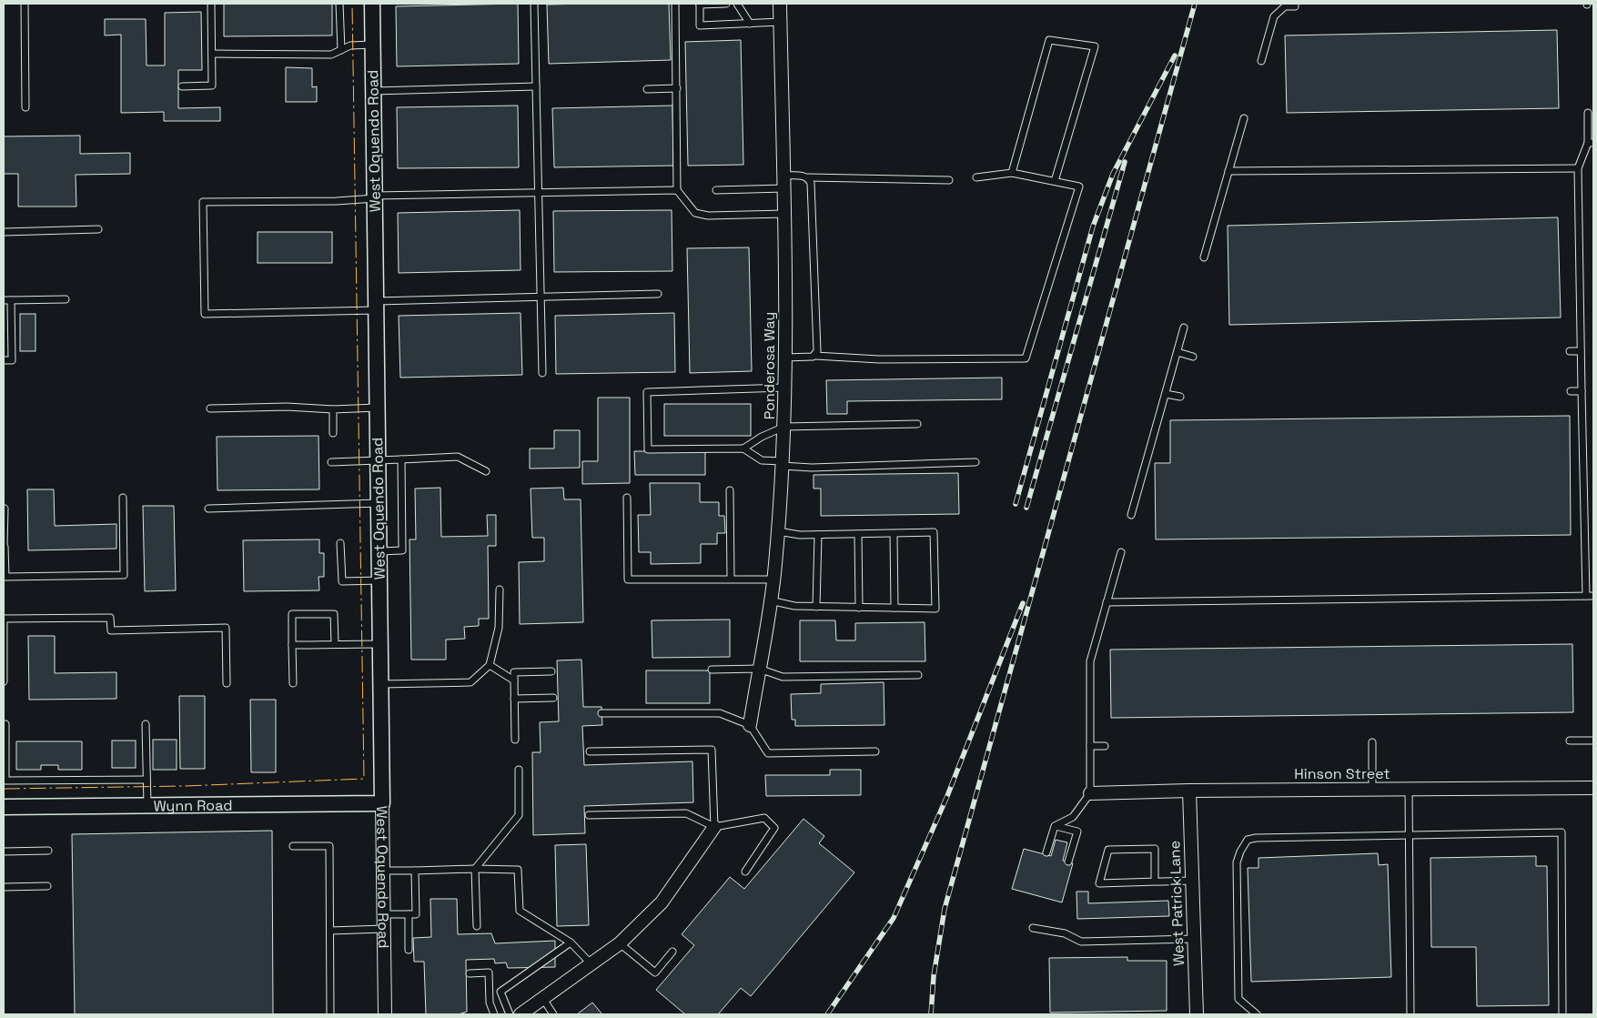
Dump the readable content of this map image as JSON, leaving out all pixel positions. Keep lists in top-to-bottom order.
{
  "streets": {
    "street": [
      "West Oquendo Road",
      "Ponderosa Way",
      "Hinson Street",
      "Wynn Road",
      "West Patrick Lane"
    ]
  },
  "crossings": [
    ["West Oquendo Road", "Wynn Road"],
    ["Hinson Street", "West Patrick Lane"]
  ]
}
